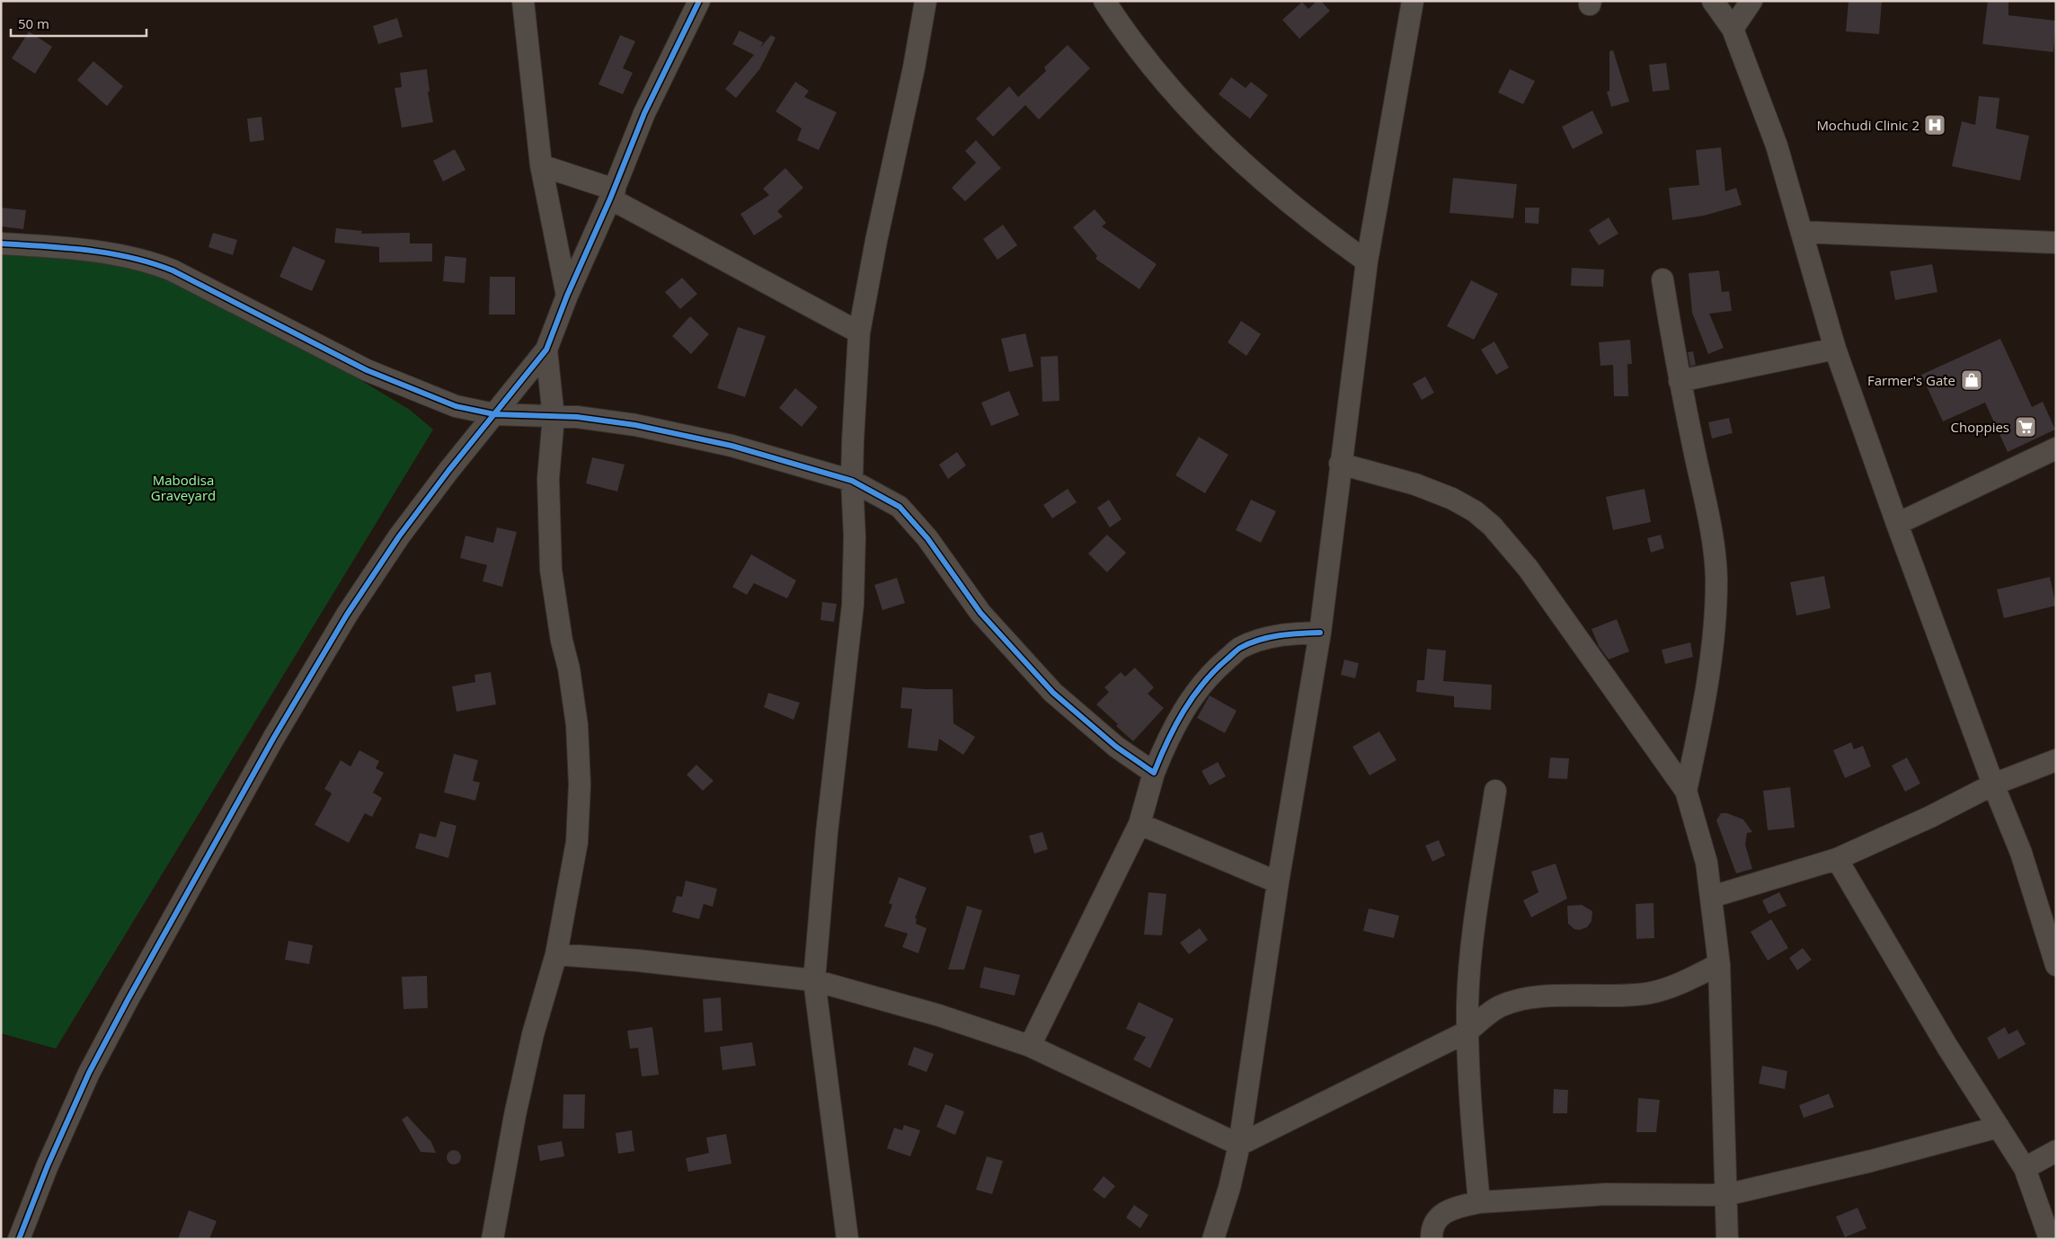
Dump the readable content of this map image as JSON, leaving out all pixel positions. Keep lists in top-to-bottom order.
{
  "parks": ["Mabodisa Graveyard"],
  "places": {
    "hospital": ["Mochudi Clinic 2"],
    "shop": ["Farmer's Gate"],
    "supermarket": ["Choppies"]
  },
  "scale_bar": "50 m"
}
